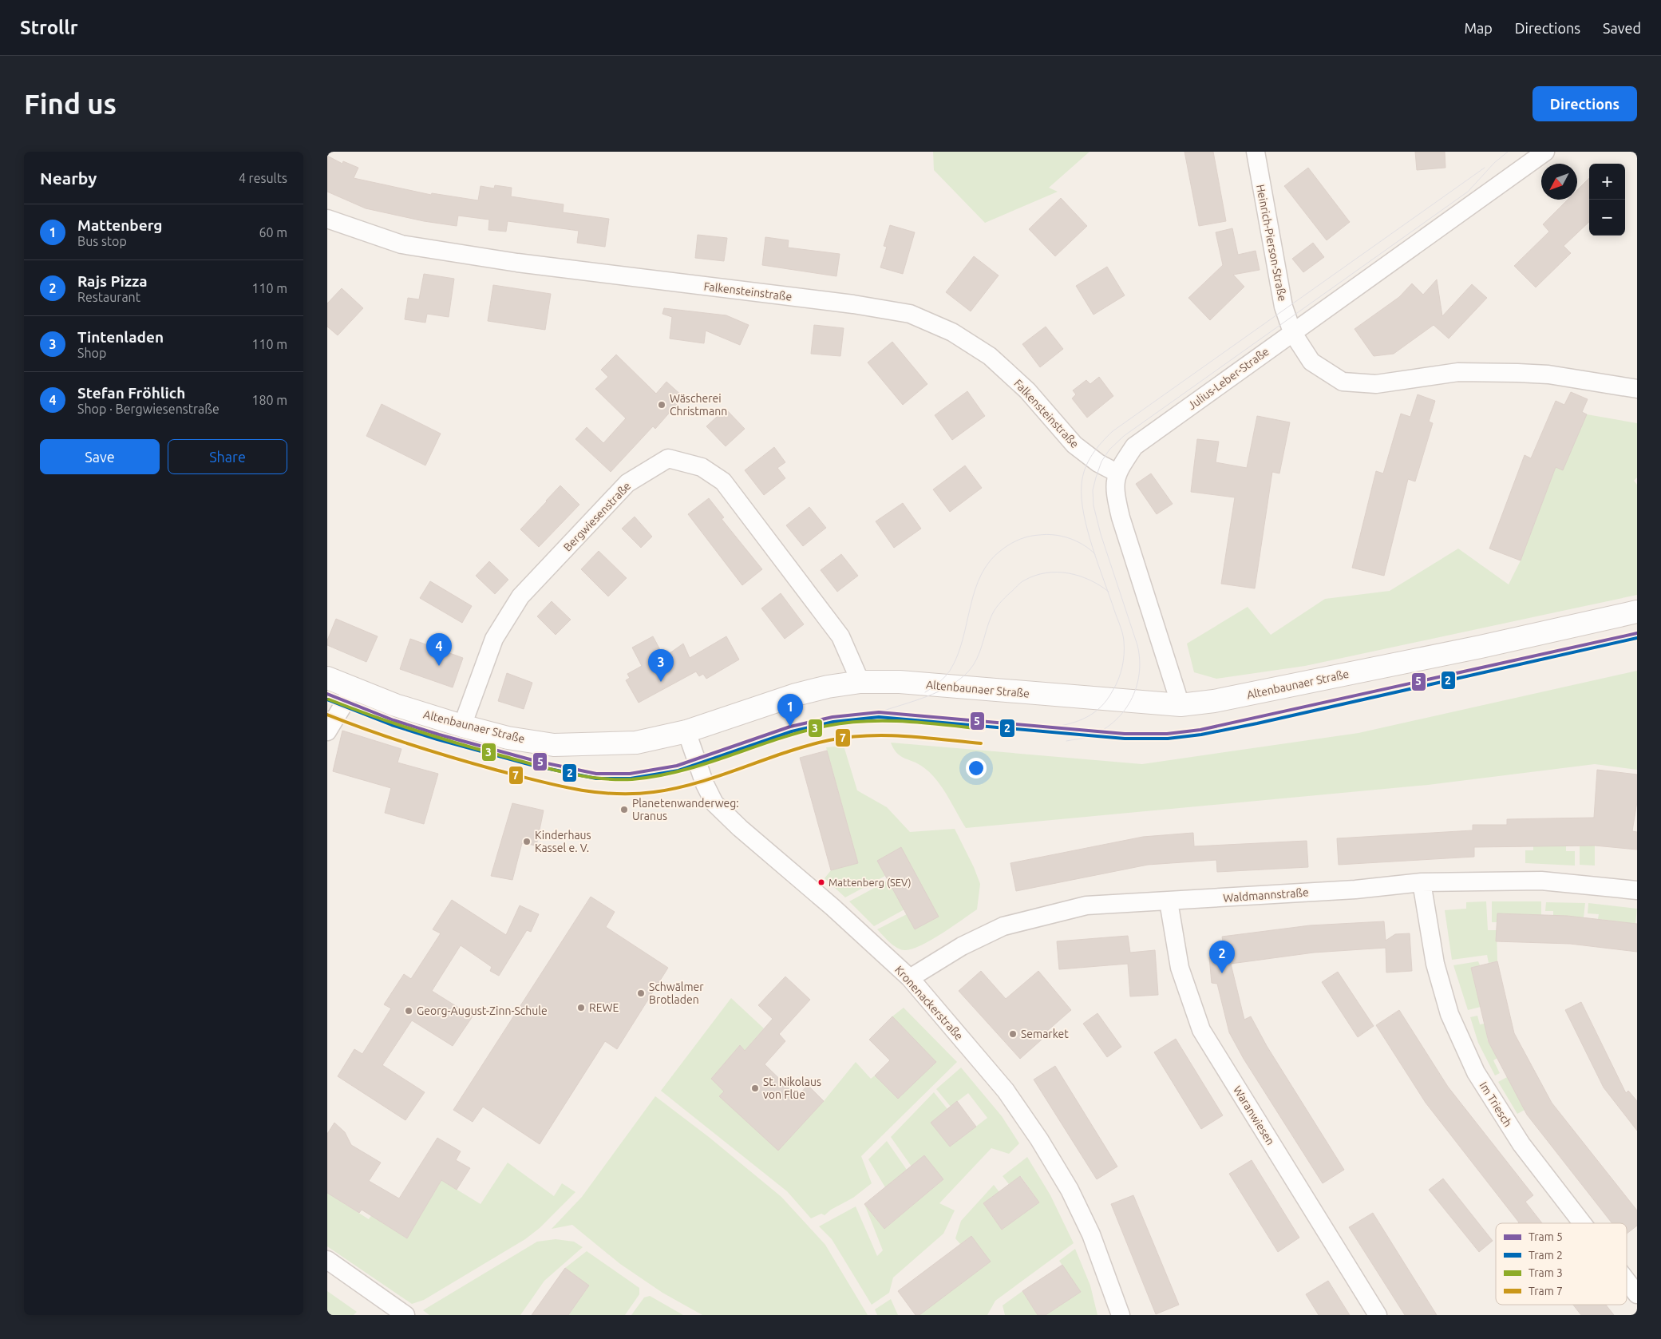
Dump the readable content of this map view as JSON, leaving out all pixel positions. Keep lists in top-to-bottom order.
{
  "streets": {
    "main road": ["Altenbaunaer Straße"],
    "street": [
      "Heinrich-Pierson-Straße",
      "Falkensteinstraße",
      "Julius-Leber-Straße",
      "Bergwiesenstraße",
      "Waldmannstraße",
      "Kronenackerstraße",
      "Im Triesch",
      "Waranwiesen"
    ]
  },
  "crossings": [
    ["Heinrich-Pierson-Straße", "Julius-Leber-Straße"],
    ["Falkensteinstraße", "Julius-Leber-Straße"],
    ["Julius-Leber-Straße", "Altenbaunaer Straße"],
    ["Bergwiesenstraße", "Altenbaunaer Straße"],
    ["Altenbaunaer Straße", "Kronenackerstraße"],
    ["Waldmannstraße", "Kronenackerstraße"],
    ["Waldmannstraße", "Im Triesch"],
    ["Waldmannstraße", "Waranwiesen"]
  ],
  "places": [
    "Wäscherei Christmann",
    "Planetenwanderweg: Uranus",
    "Kinderhaus Kassel e. V.",
    "Mattenberg (SEV)",
    "Schwälmer Brotladen",
    "REWE",
    "Georg-August-Zinn-Schule",
    "Semarket",
    "St. Nikolaus von Flüe"
  ],
  "lines": [
    "tram line 5",
    "tram line 2",
    "tram line 3",
    "tram line 7"
  ],
  "legend": [
    "Tram 5",
    "Tram 2",
    "Tram 3",
    "Tram 7"
  ],
  "north": "bottom left",
  "page": {
    "header": "Strollr",
    "nav": ["Map", "Directions", "Saved"],
    "buttons": [
      "Directions",
      ["Save", "Share"]
    ],
    "title": "Find us",
    "heading": ["Nearby", "4 results"],
    "map_buttons": ["+", "−"],
    "list": [
      {
        "mark": "1",
        "name": "Mattenberg",
        "note": "Bus stop",
        "value": "60 m"
      },
      {
        "mark": "2",
        "name": "Rajs Pizza",
        "note": "Restaurant",
        "value": "110 m"
      },
      {
        "mark": "3",
        "name": "Tintenladen",
        "note": "Shop",
        "value": "110 m"
      },
      {
        "mark": "4",
        "name": "Stefan Fröhlich",
        "note": "Shop · Bergwiesenstraße",
        "value": "180 m"
      }
    ],
    "pins": [
      "4",
      "3",
      "1",
      "2"
    ]
  }
}
